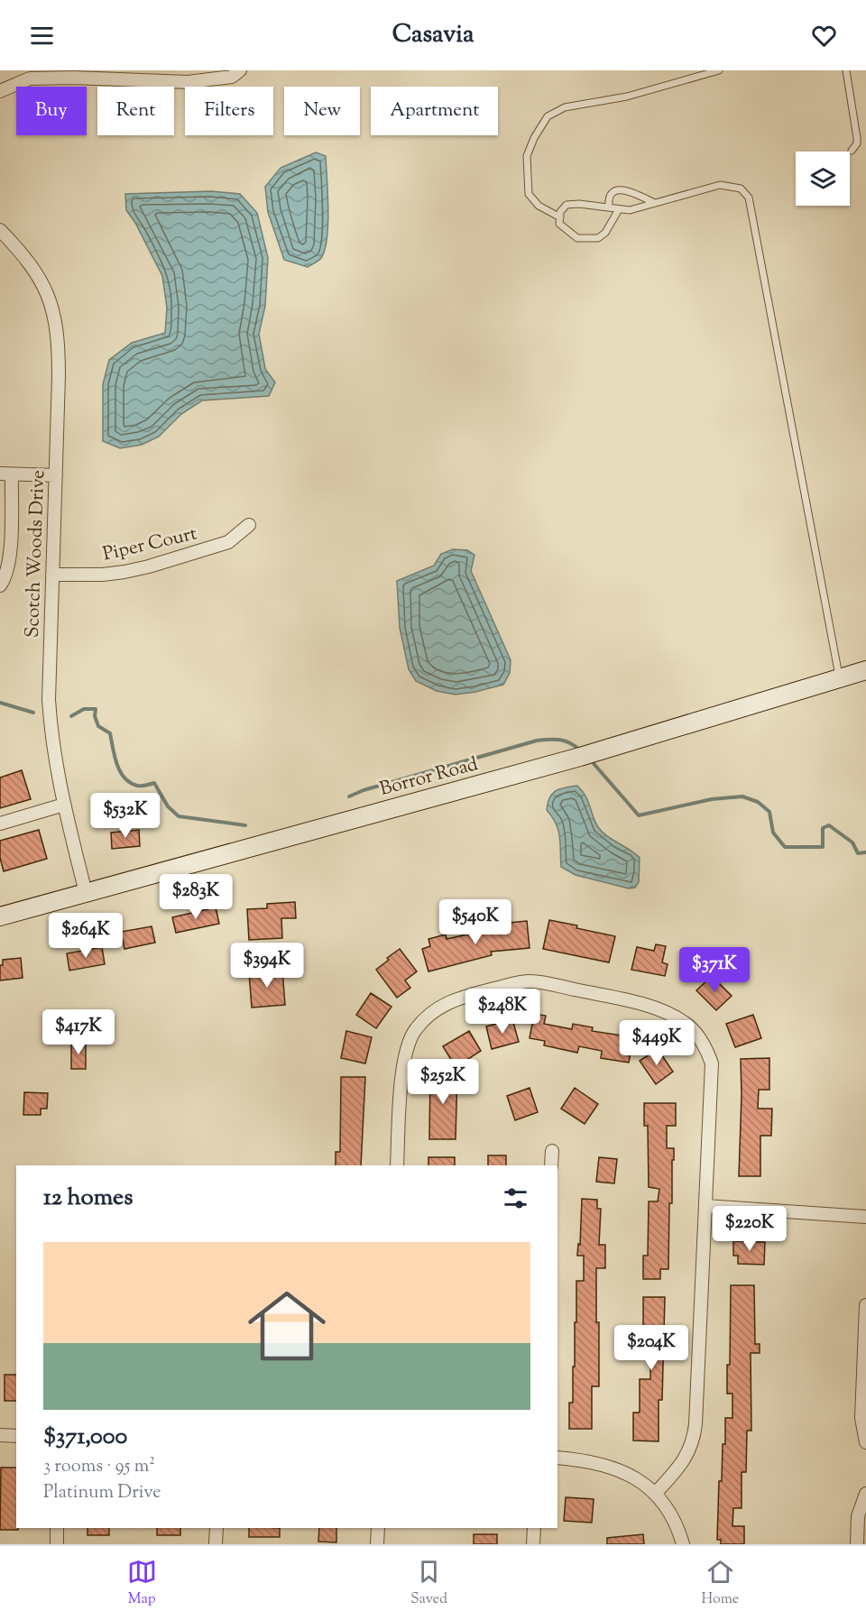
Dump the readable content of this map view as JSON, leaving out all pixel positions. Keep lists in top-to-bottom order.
{
  "streets": {
    "street": ["Piper Court", "Scotch Woods Drive", "Borror Road"]
  },
  "crossings": [
    ["Piper Court", "Scotch Woods Drive"],
    ["Scotch Woods Drive", "Borror Road"]
  ],
  "page": {
    "header": "Casavia",
    "chip": [
      "Buy",
      "Rent",
      "Filters",
      "New",
      "Apartment"
    ],
    "price": [
      "$532K",
      "$283K",
      "$540K",
      "$264K",
      "$394K",
      "$371K",
      "$248K",
      "$417K",
      "$449K",
      "$252K",
      "$220K",
      "$204K"
    ],
    "heading": "12 homes",
    "list": [
      {
        "name": "$371,000",
        "note": "3 rooms · 95 m² · Platinum Drive"
      }
    ],
    "tabs": ["Map", "Saved", "Home"]
  }
}
